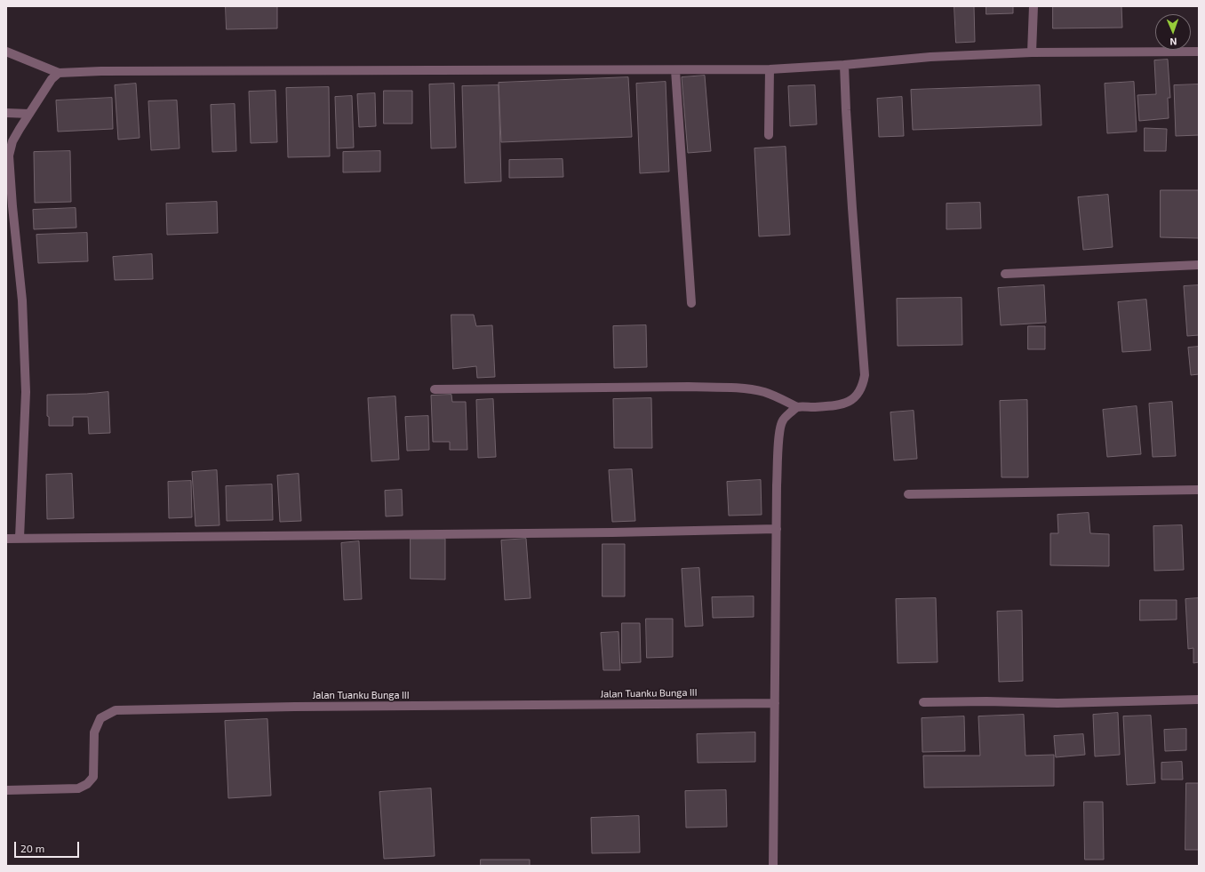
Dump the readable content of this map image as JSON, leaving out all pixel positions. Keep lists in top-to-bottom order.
{
  "streets": {
    "street": ["Jalan Tuanku Bunga III"]
  },
  "scale_bar": "20 m",
  "north": "bottom"
}
